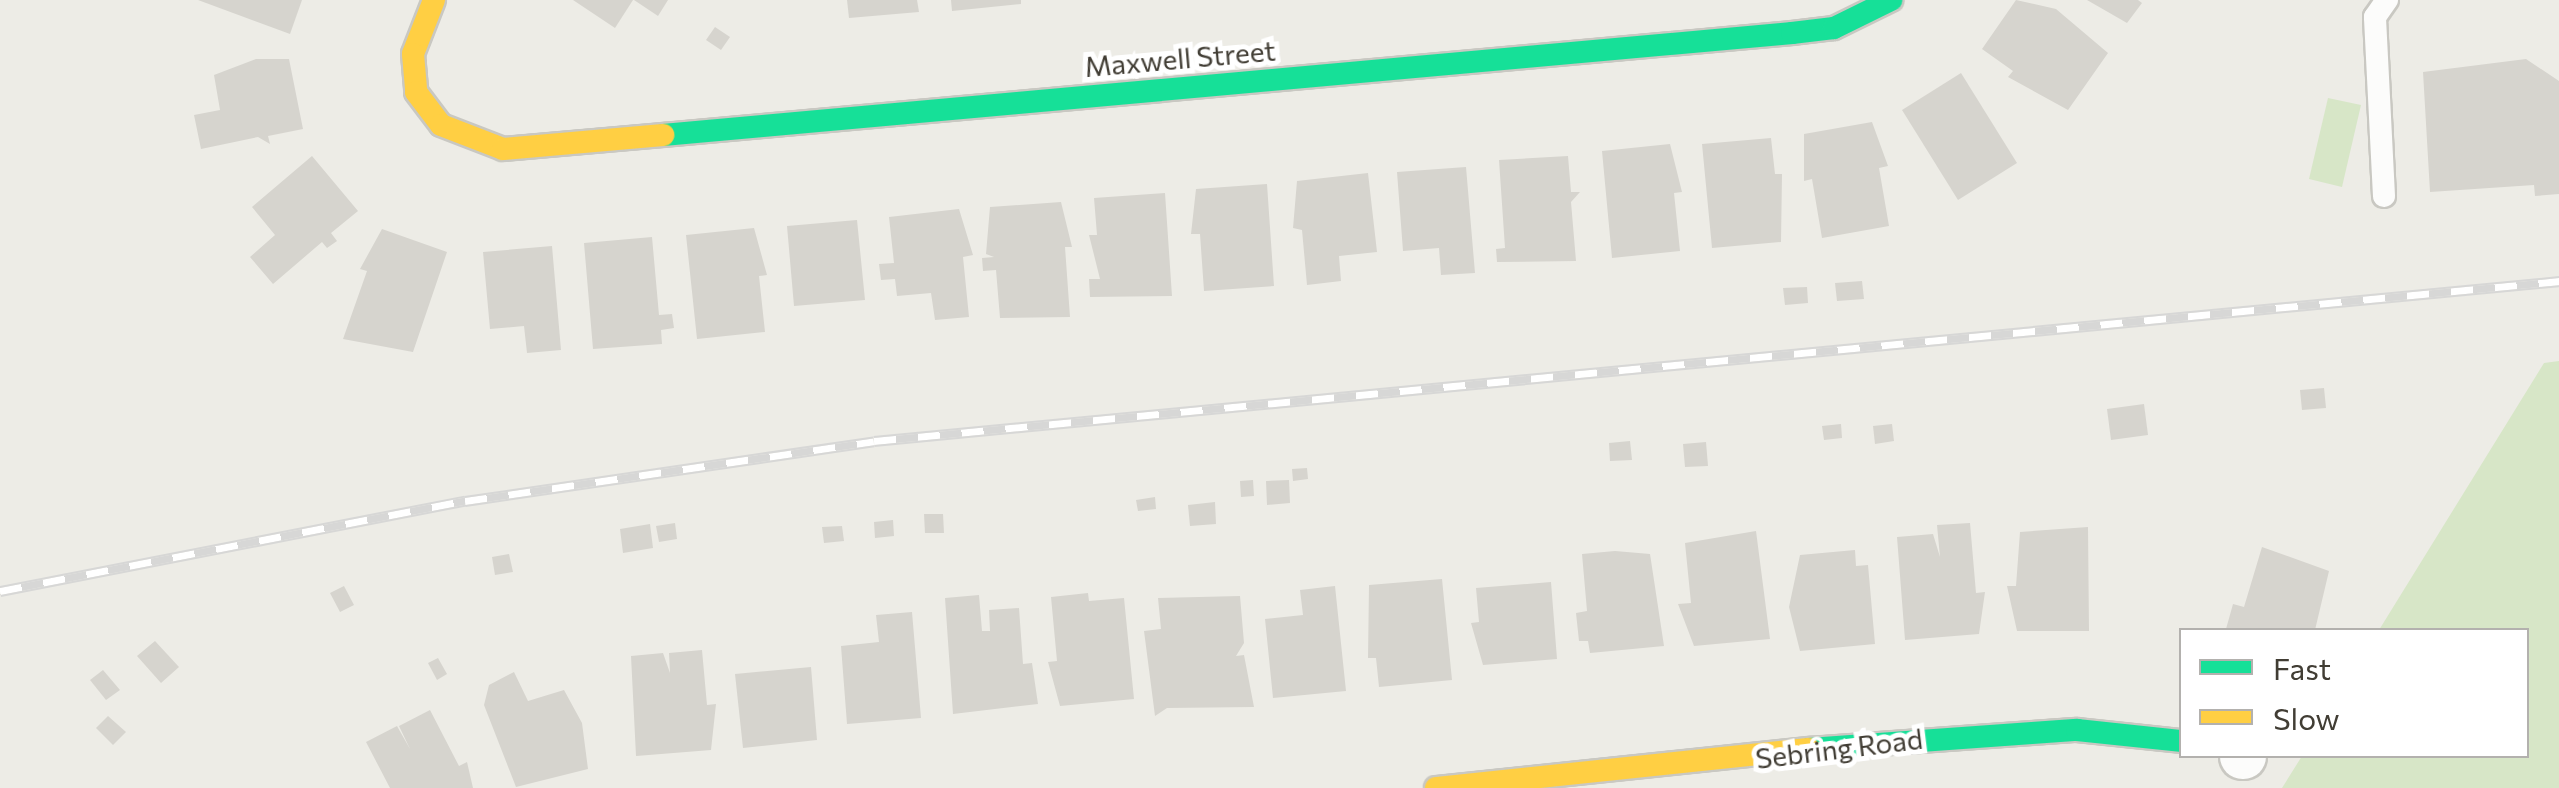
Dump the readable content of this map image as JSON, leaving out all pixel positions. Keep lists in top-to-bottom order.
{
  "streets": {
    "street": ["Maxwell Street", "Sebring Road"]
  },
  "legend": ["Fast", "Slow"]
}
